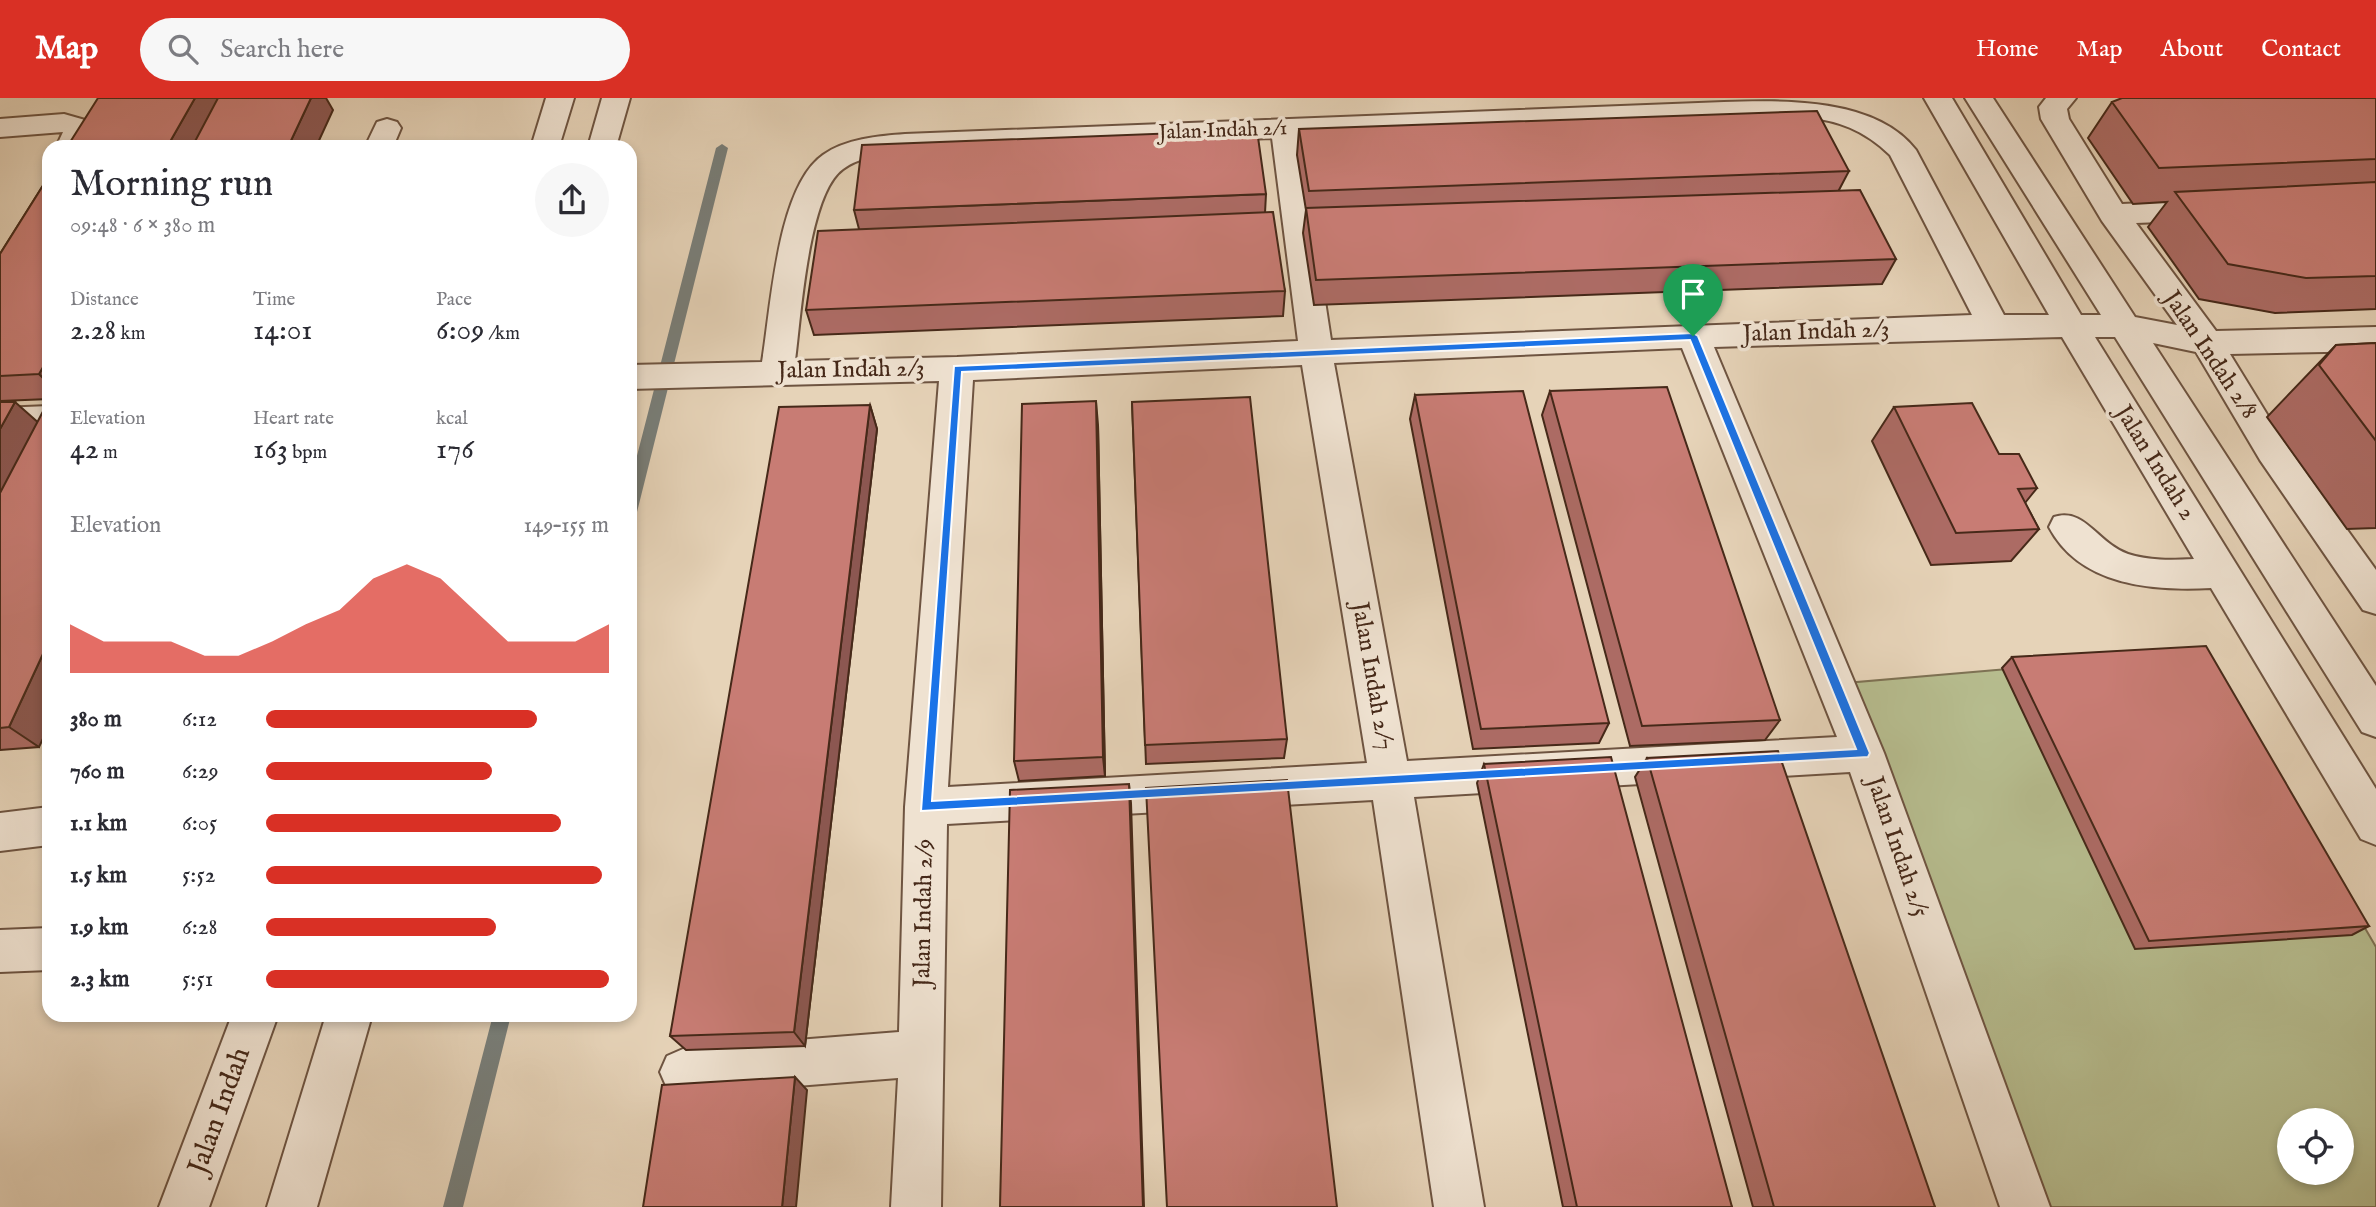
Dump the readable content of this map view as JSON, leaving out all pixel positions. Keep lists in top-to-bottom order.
{
  "streets": {
    "street": [
      "Jalan Indah 2/1",
      "Jalan Indah 2/3",
      "Jalan Indah 2/8",
      "Jalan Indah 2",
      "Jalan Indah 2/7",
      "Jalan Indah 2/5",
      "Jalan Indah 2/9",
      "Jalan Indah"
    ]
  },
  "crossings": [
    ["Jalan Indah 2/1", "Jalan Indah 2/3"],
    ["Jalan Indah 2/1", "Jalan Indah 2/7"],
    ["Jalan Indah 2/3", "Jalan Indah 2/8"],
    ["Jalan Indah 2/3", "Jalan Indah 2"],
    ["Jalan Indah 2/3", "Jalan Indah 2/7"],
    ["Jalan Indah 2/3", "Jalan Indah 2/5"],
    ["Jalan Indah 2/3", "Jalan Indah 2/9"]
  ],
  "page": {
    "header": "Map",
    "search": "Search here",
    "nav": [
      "Home",
      "Map",
      "About",
      "Contact"
    ],
    "heading": ["Morning run", "09:48 · 6 × 380 m"],
    "stats": [
      ["Distance", "2.28 km"],
      ["Time", "14:01"],
      ["Pace", "6:09 /km"],
      ["Elevation", "42 m"],
      ["Heart rate", "163 bpm"],
      ["kcal", "176"]
    ],
    "chart": ["Elevation", "149–155 m"],
    "list": [
      {
        "name": "380 m",
        "note": "6:12"
      },
      {
        "name": "760 m",
        "note": "6:29"
      },
      {
        "name": "1.1 km",
        "note": "6:05"
      },
      {
        "name": "1.5 km",
        "note": "5:52"
      },
      {
        "name": "1.9 km",
        "note": "6:28"
      },
      {
        "name": "2.3 km",
        "note": "5:51"
      }
    ]
  }
}
